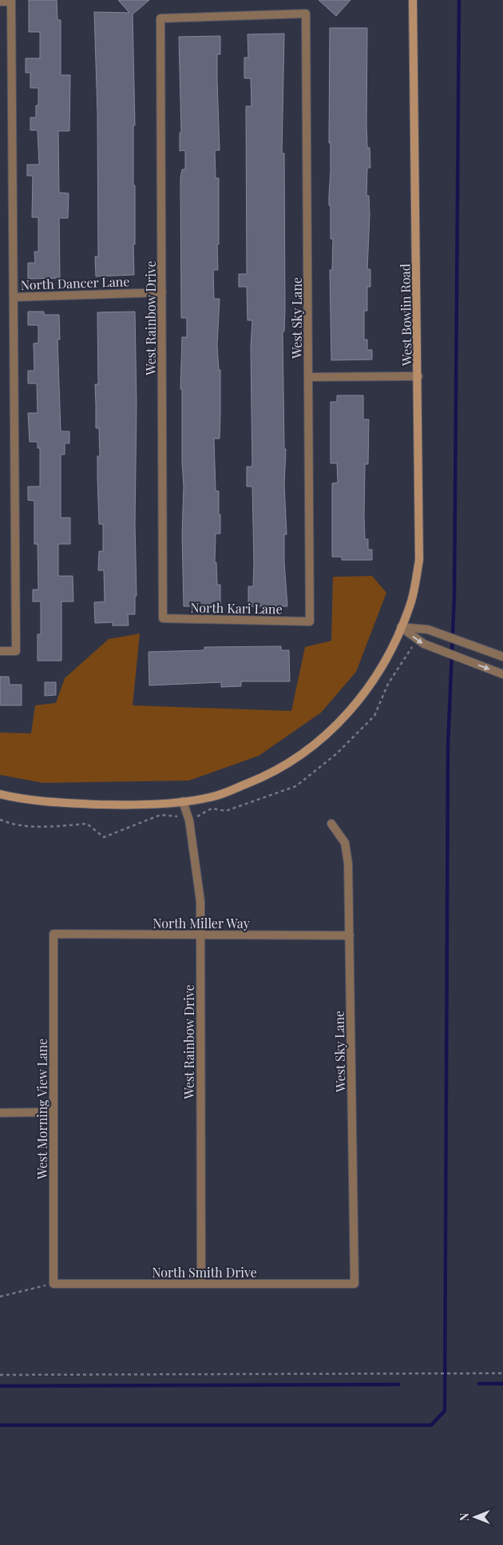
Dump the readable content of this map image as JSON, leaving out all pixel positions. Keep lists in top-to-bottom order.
{
  "streets": {
    "street": [
      "North Dancer Lane",
      "West Bowlin Road",
      "West Rainbow Drive",
      "West Sky Lane",
      "North Kari Lane",
      "North Miller Way",
      "West Morning View Lane",
      "North Smith Drive"
    ]
  },
  "crossings": [
    ["North Dancer Lane", "West Rainbow Drive"],
    ["West Bowlin Road", "West Rainbow Drive"],
    ["West Rainbow Drive", "West Sky Lane"],
    ["West Rainbow Drive", "North Kari Lane"],
    ["West Rainbow Drive", "North Miller Way"],
    ["West Rainbow Drive", "North Smith Drive"],
    ["West Sky Lane", "North Kari Lane"],
    ["West Sky Lane", "North Miller Way"],
    ["West Sky Lane", "North Smith Drive"],
    ["North Miller Way", "West Morning View Lane"],
    ["West Morning View Lane", "North Smith Drive"]
  ],
  "north": "left"
}
